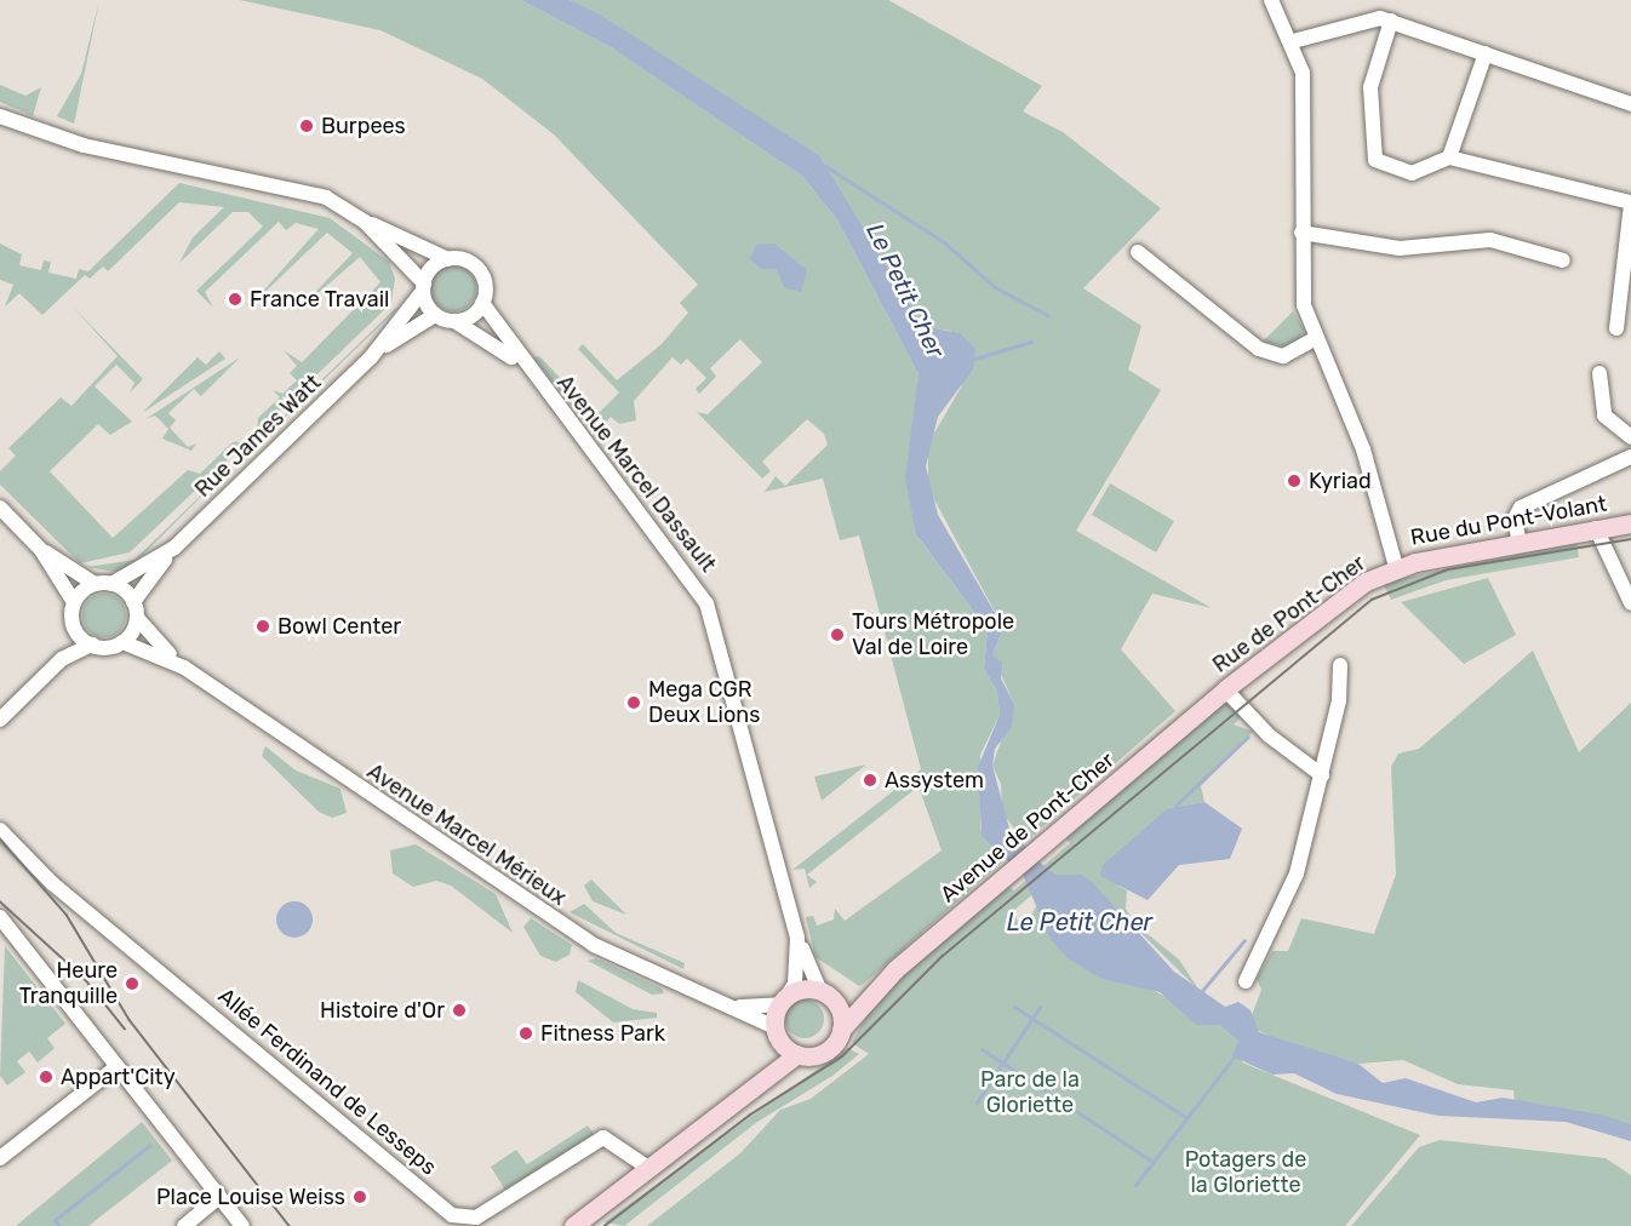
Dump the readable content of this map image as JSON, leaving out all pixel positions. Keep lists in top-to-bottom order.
{
  "streets": {
    "main road": ["Rue du Pont-Volant", "Rue de Pont-Cher", "Avenue de Pont-Cher"],
    "street": [
      "Rue James Watt",
      "Avenue Marcel Dassault",
      "Avenue Marcel Mérieux",
      "Allée Ferdinand de Lesseps"
    ]
  },
  "crossings": [
    ["Rue James Watt", "Avenue Marcel Dassault"],
    ["Rue James Watt", "Avenue Marcel Mérieux"],
    ["Avenue Marcel Dassault", "Avenue de Pont-Cher"],
    ["Avenue Marcel Dassault", "Avenue Marcel Mérieux"],
    ["Rue du Pont-Volant", "Rue de Pont-Cher"],
    ["Rue de Pont-Cher", "Avenue de Pont-Cher"],
    ["Avenue de Pont-Cher", "Avenue Marcel Mérieux"]
  ],
  "water": ["Le Petit Cher"],
  "parks": ["Parc de la Gloriette", "Potagers de la Gloriette"],
  "places": [
    "Burpees",
    "France Travail",
    "Kyriad",
    "Bowl Center",
    "Tours Métropole Val de Loire",
    "Mega CGR Deux Lions",
    "Assystem",
    "Heure Tranquille",
    "Histoire d'Or",
    "Fitness Park",
    "Appart'City",
    "Place Louise Weiss"
  ]
}
